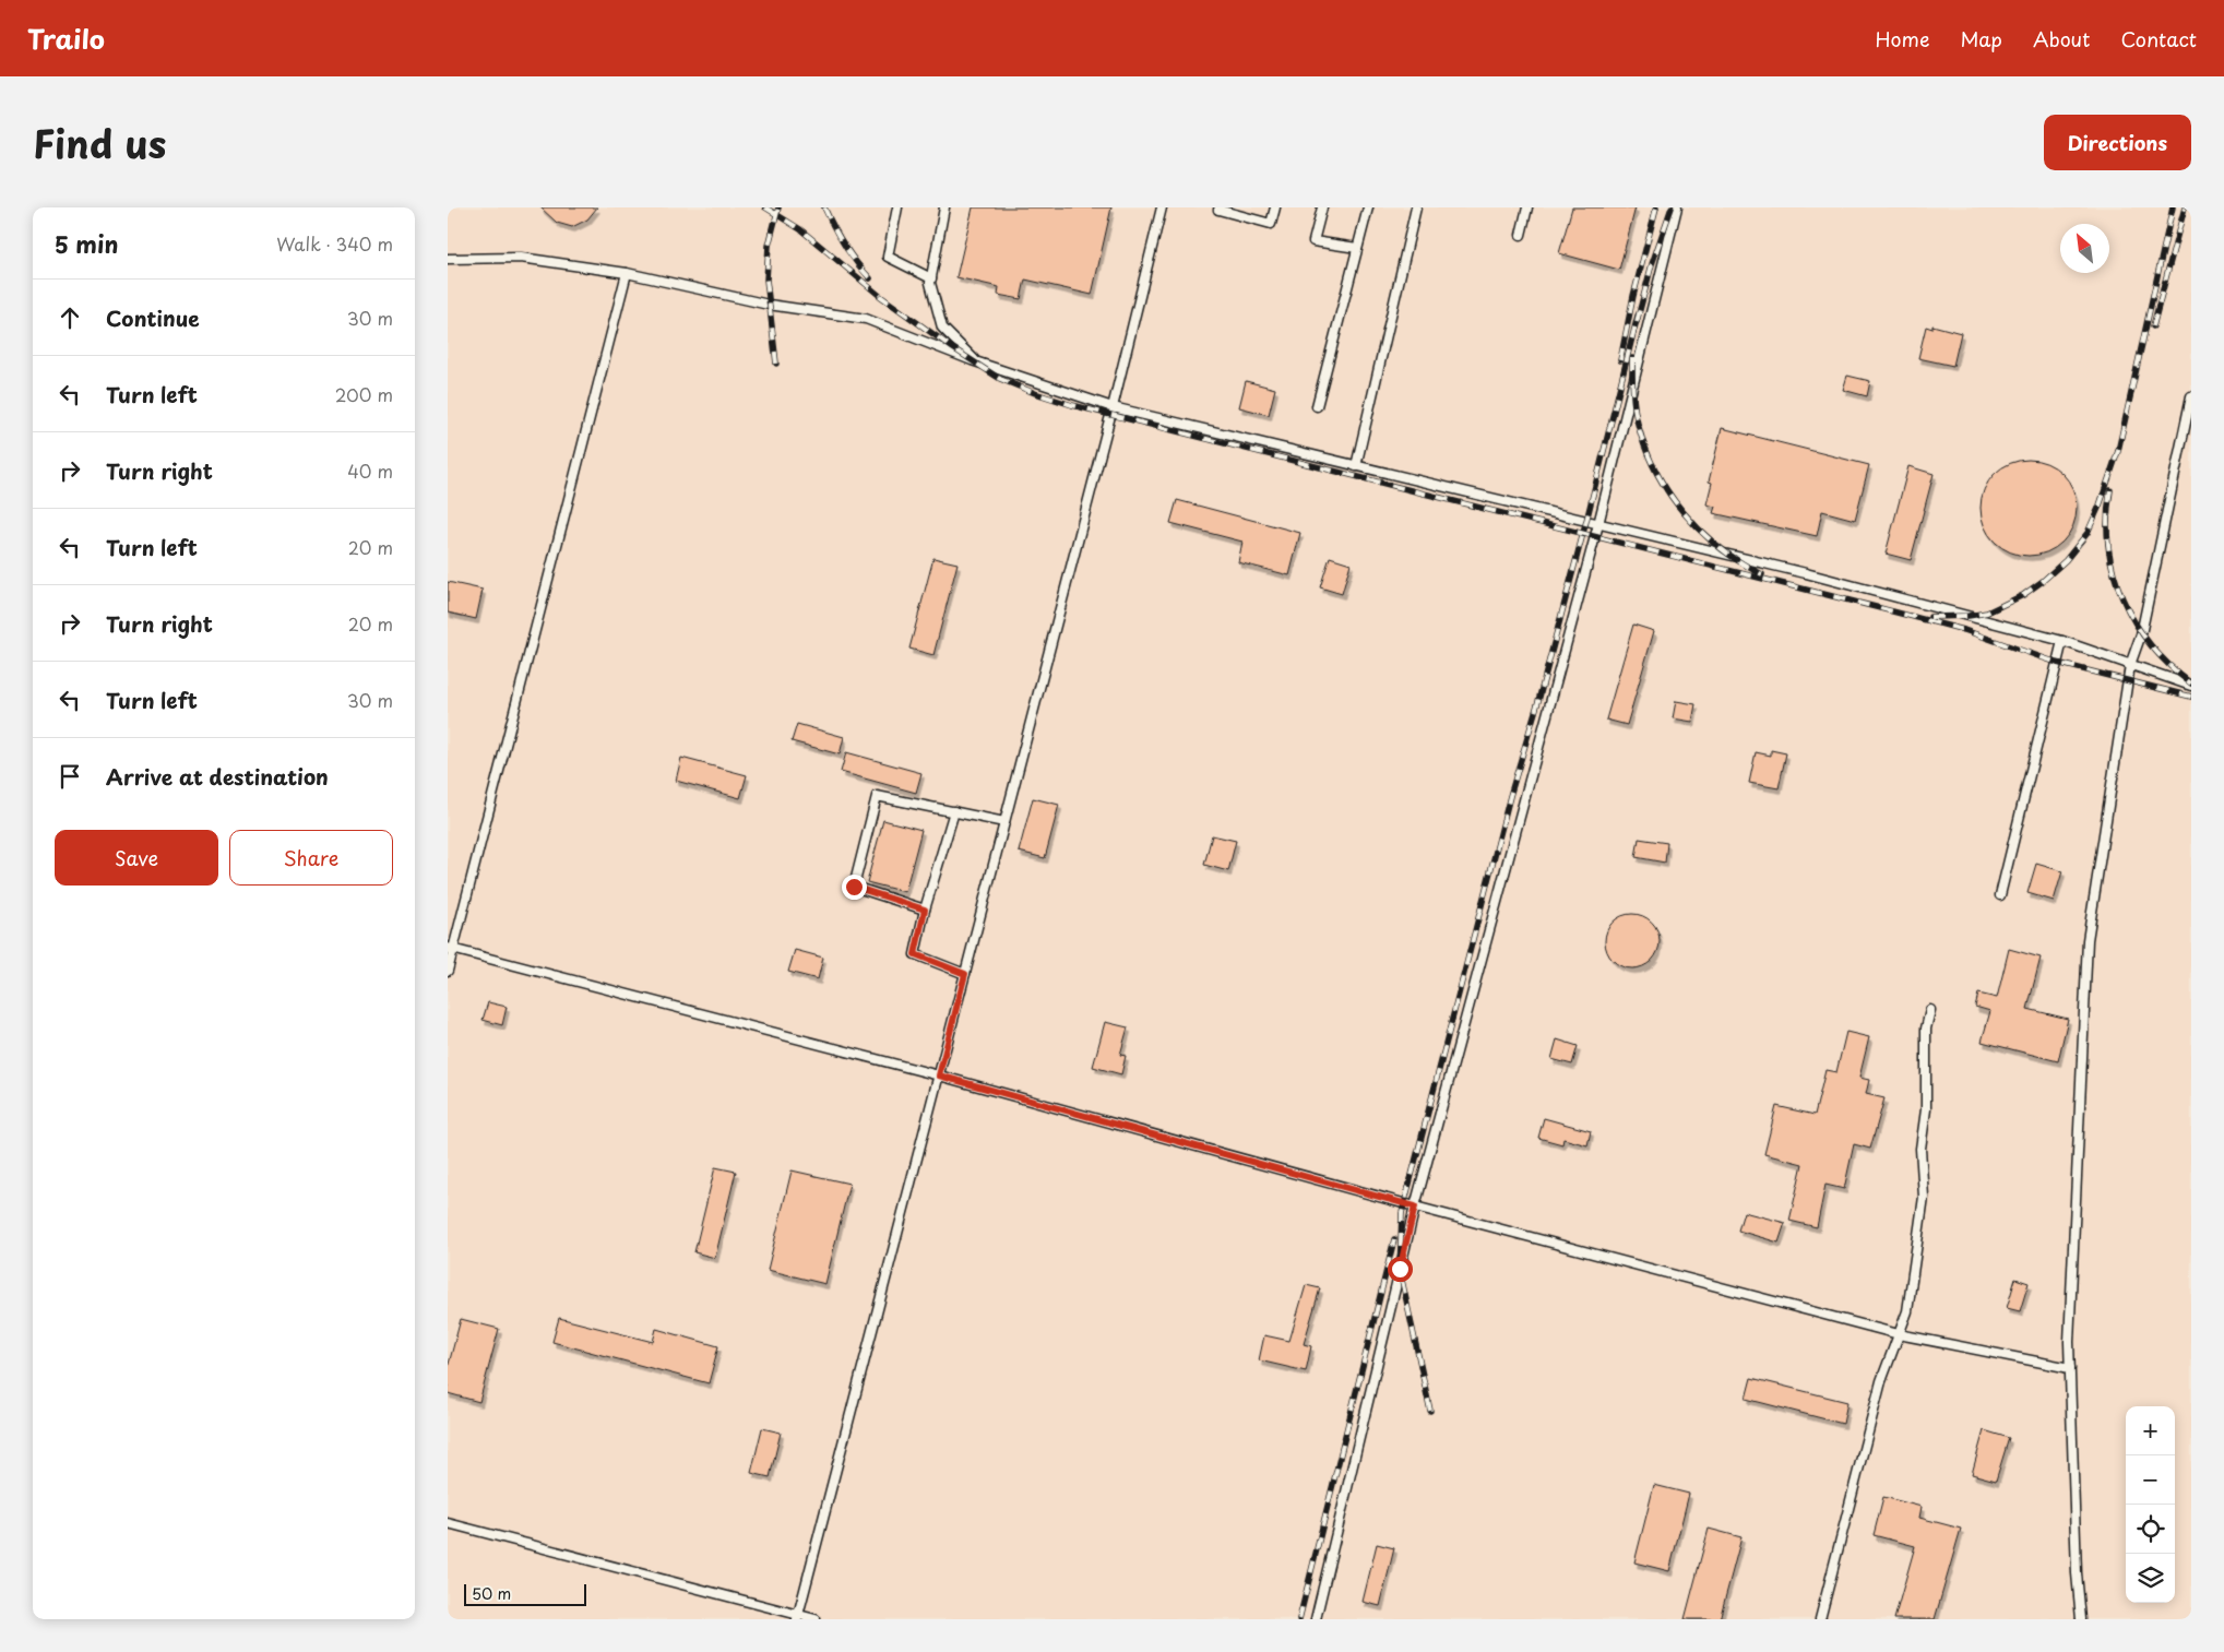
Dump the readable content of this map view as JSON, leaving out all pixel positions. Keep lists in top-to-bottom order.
{
  "scale_bar": "50 m",
  "north": "top left",
  "page": {
    "header": "Trailo",
    "nav": [
      "Home",
      "Map",
      "About",
      "Contact"
    ],
    "title": "Find us",
    "buttons": [
      "Directions",
      ["Save", "Share"]
    ],
    "heading": ["5 min", "Walk · 340 m"],
    "list": [
      ["Continue", "30 m"],
      ["Turn left", "200 m"],
      ["Turn right", "40 m"],
      ["Turn left", "20 m"],
      ["Turn right", "20 m"],
      ["Turn left", "30 m"],
      "Arrive at destination"
    ],
    "map_buttons": ["+", "−"],
    "scale": "50 m"
  }
}
